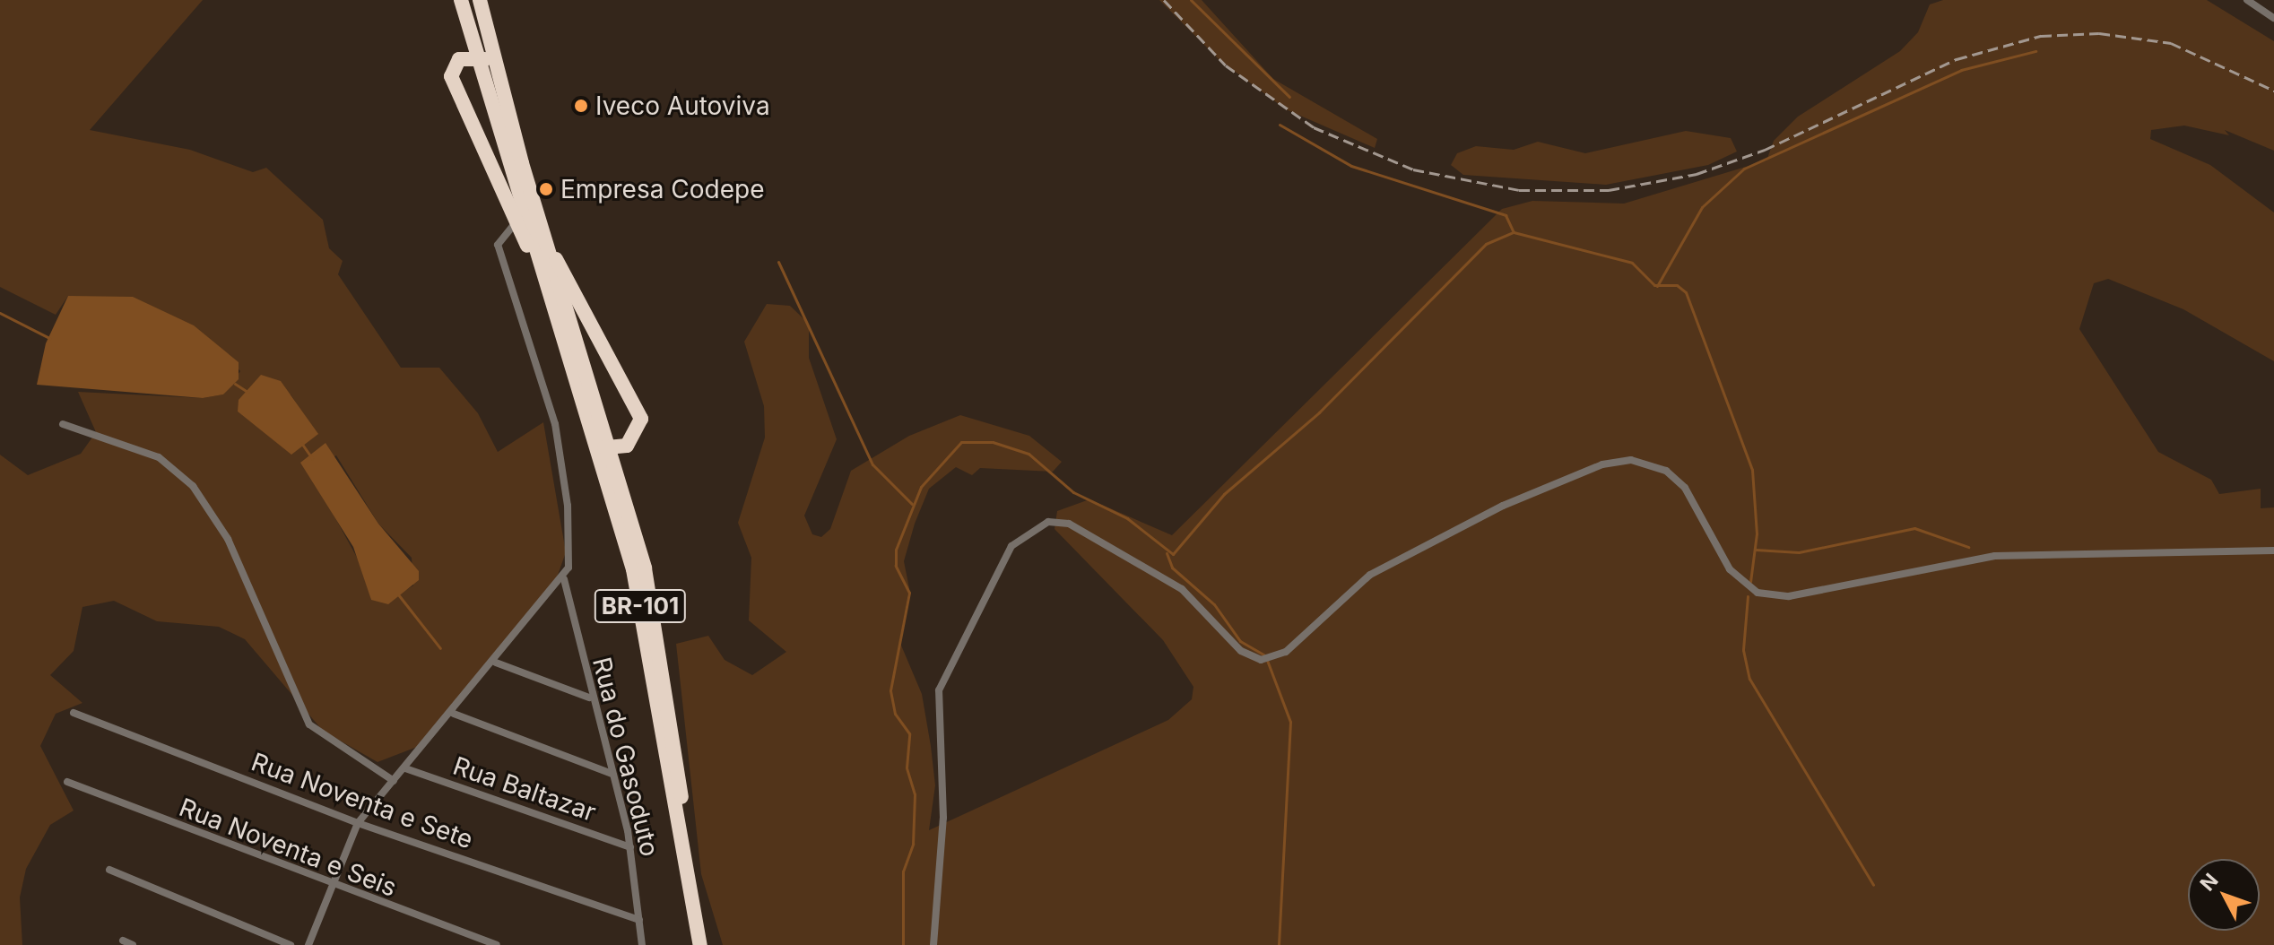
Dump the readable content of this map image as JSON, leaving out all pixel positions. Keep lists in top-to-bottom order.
{
  "streets": {
    "highway": ["BR-101"],
    "street": [
      "Rua do Gasoduto",
      "Rua Baltazar",
      "Rua Noventa e Sete",
      "Rua Noventa e Seis"
    ]
  },
  "crossings": [
    ["Rua do Gasoduto", "Rua Baltazar"],
    ["Rua do Gasoduto", "Rua Noventa e Sete"]
  ],
  "places": ["Iveco Autoviva", "Empresa Codepe"],
  "north": "top left"
}
